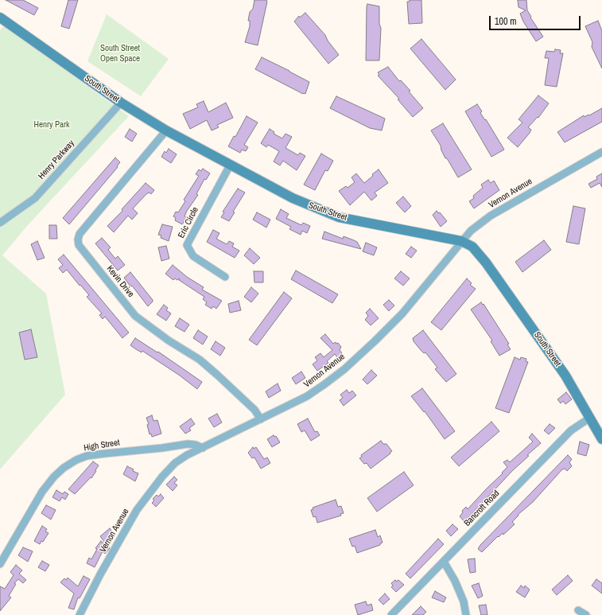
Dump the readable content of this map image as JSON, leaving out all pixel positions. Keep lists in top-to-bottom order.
{
  "streets": {
    "street": [
      "South Street",
      "Henry Parkway",
      "Vernon Avenue",
      "Eric Circle",
      "Kevin Drive",
      "High Street",
      "Bancroft Road"
    ]
  },
  "crossings": [
    ["South Street", "Henry Parkway"],
    ["South Street", "Vernon Avenue"],
    ["South Street", "Eric Circle"],
    ["South Street", "Kevin Drive"],
    ["South Street", "Bancroft Road"],
    ["Vernon Avenue", "Kevin Drive"],
    ["Vernon Avenue", "High Street"]
  ],
  "parks": ["South Street Open Space", "Henry Park"],
  "scale_bar": "100 m"
}
